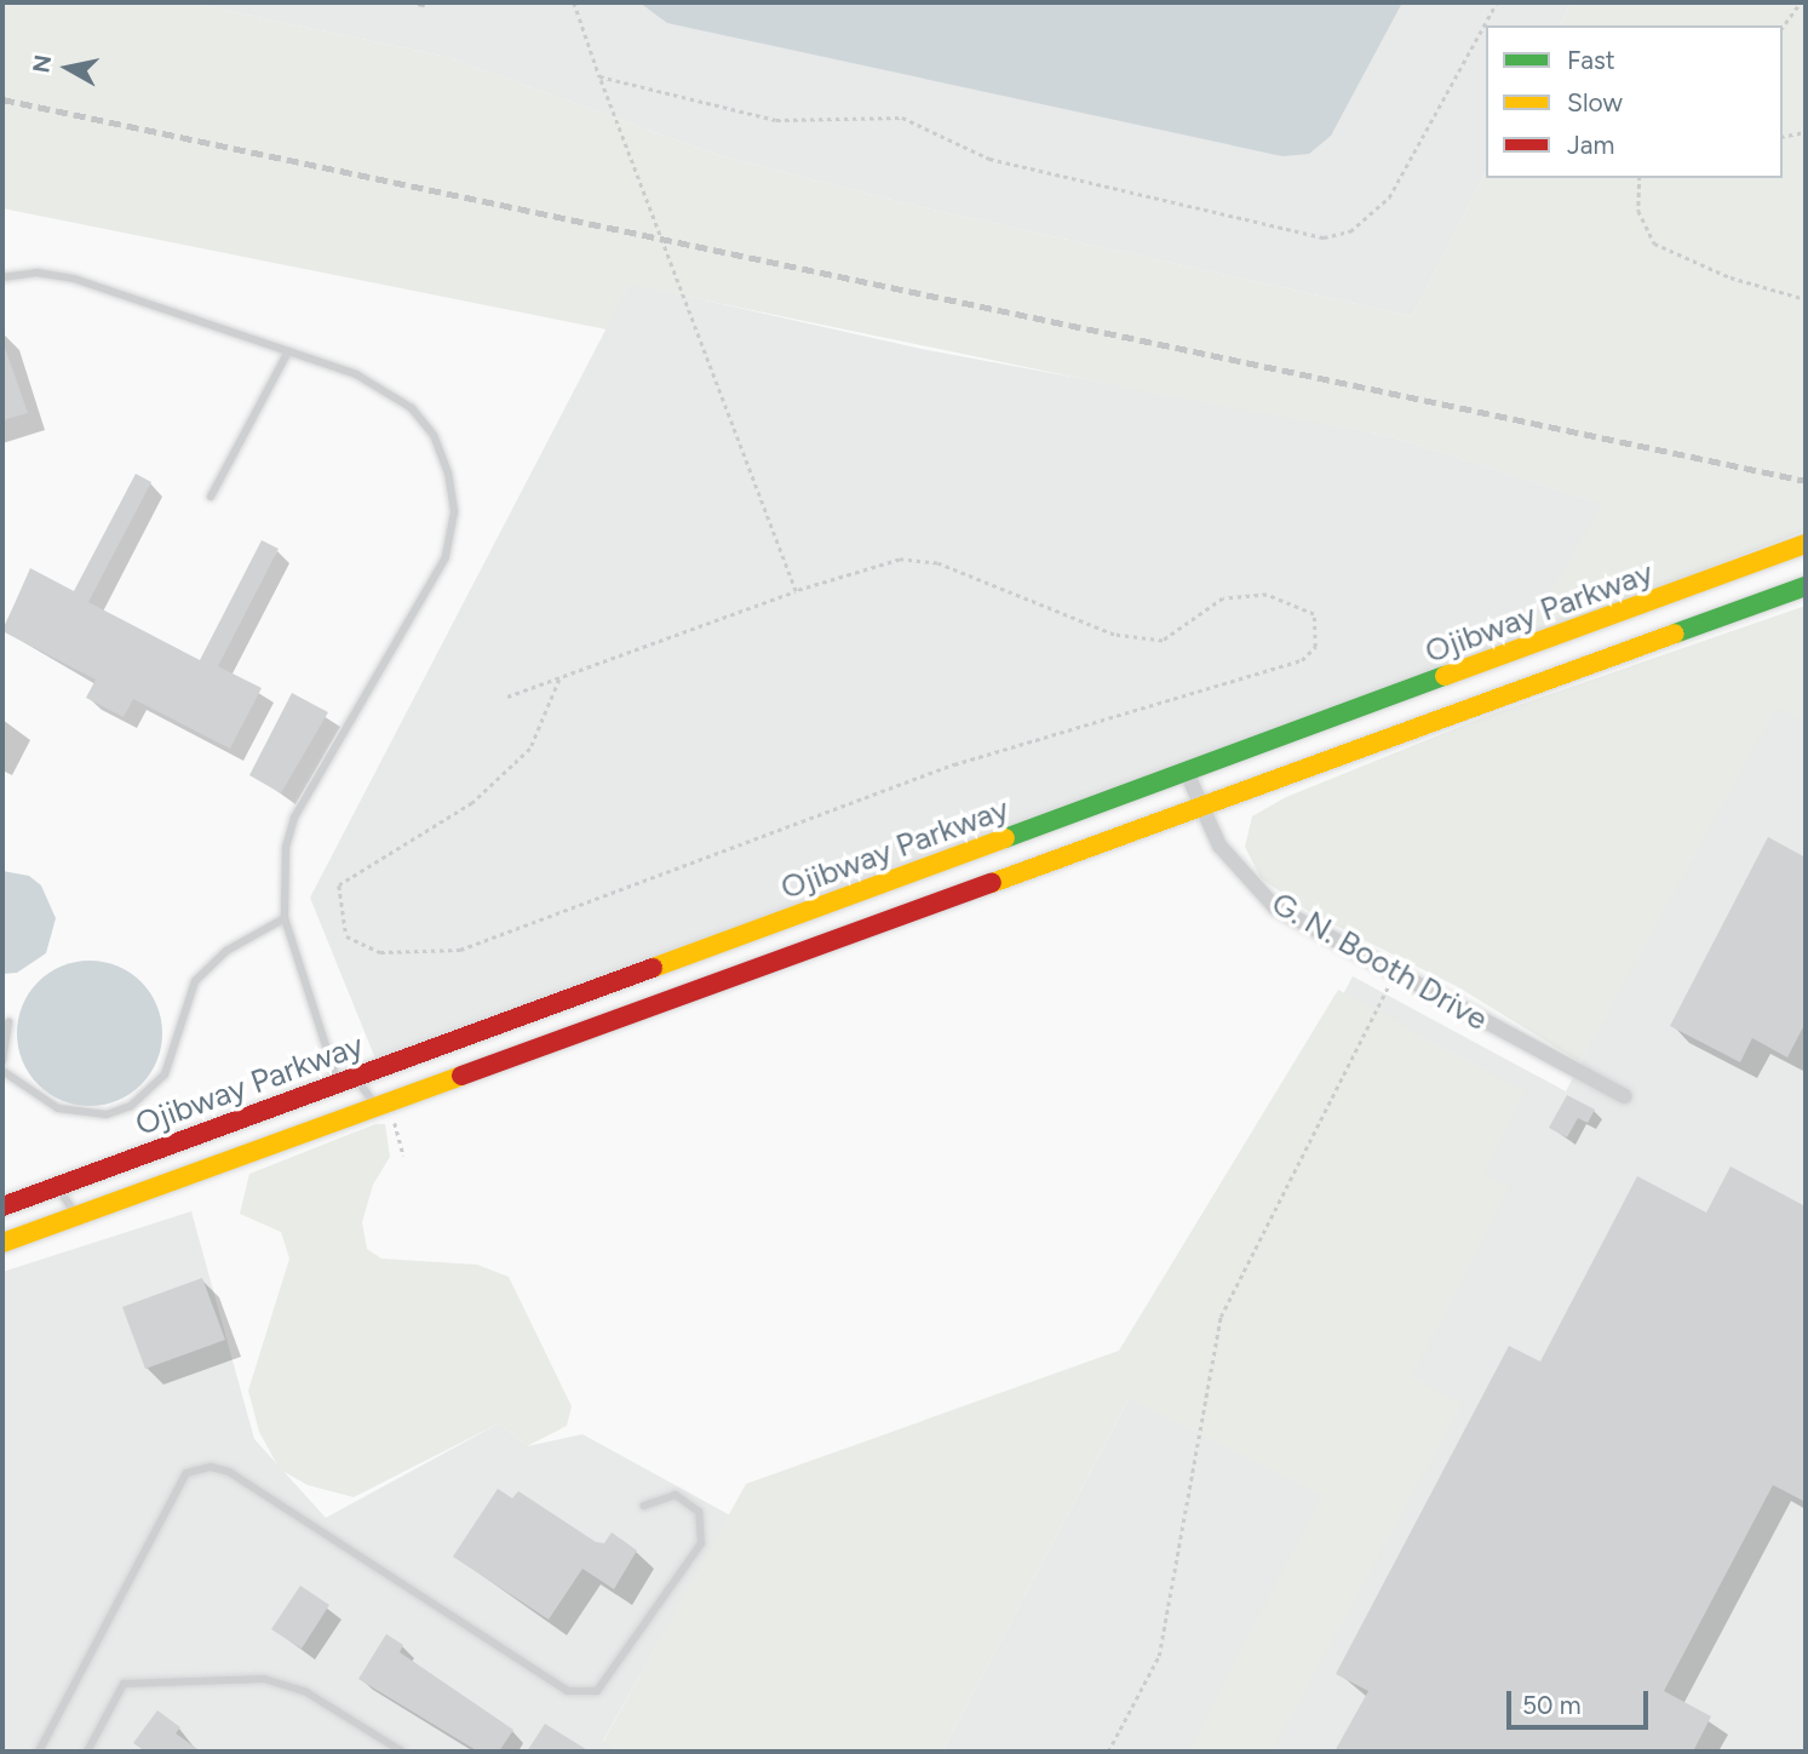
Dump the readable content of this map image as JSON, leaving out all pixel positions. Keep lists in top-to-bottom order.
{
  "streets": {
    "main road": ["Ojibway Parkway"],
    "street": ["G. N. Booth Drive"]
  },
  "crossings": [
    ["Ojibway Parkway", "G. N. Booth Drive"]
  ],
  "legend": ["Fast", "Slow", "Jam"],
  "scale_bar": "50 m",
  "north": "left"
}
